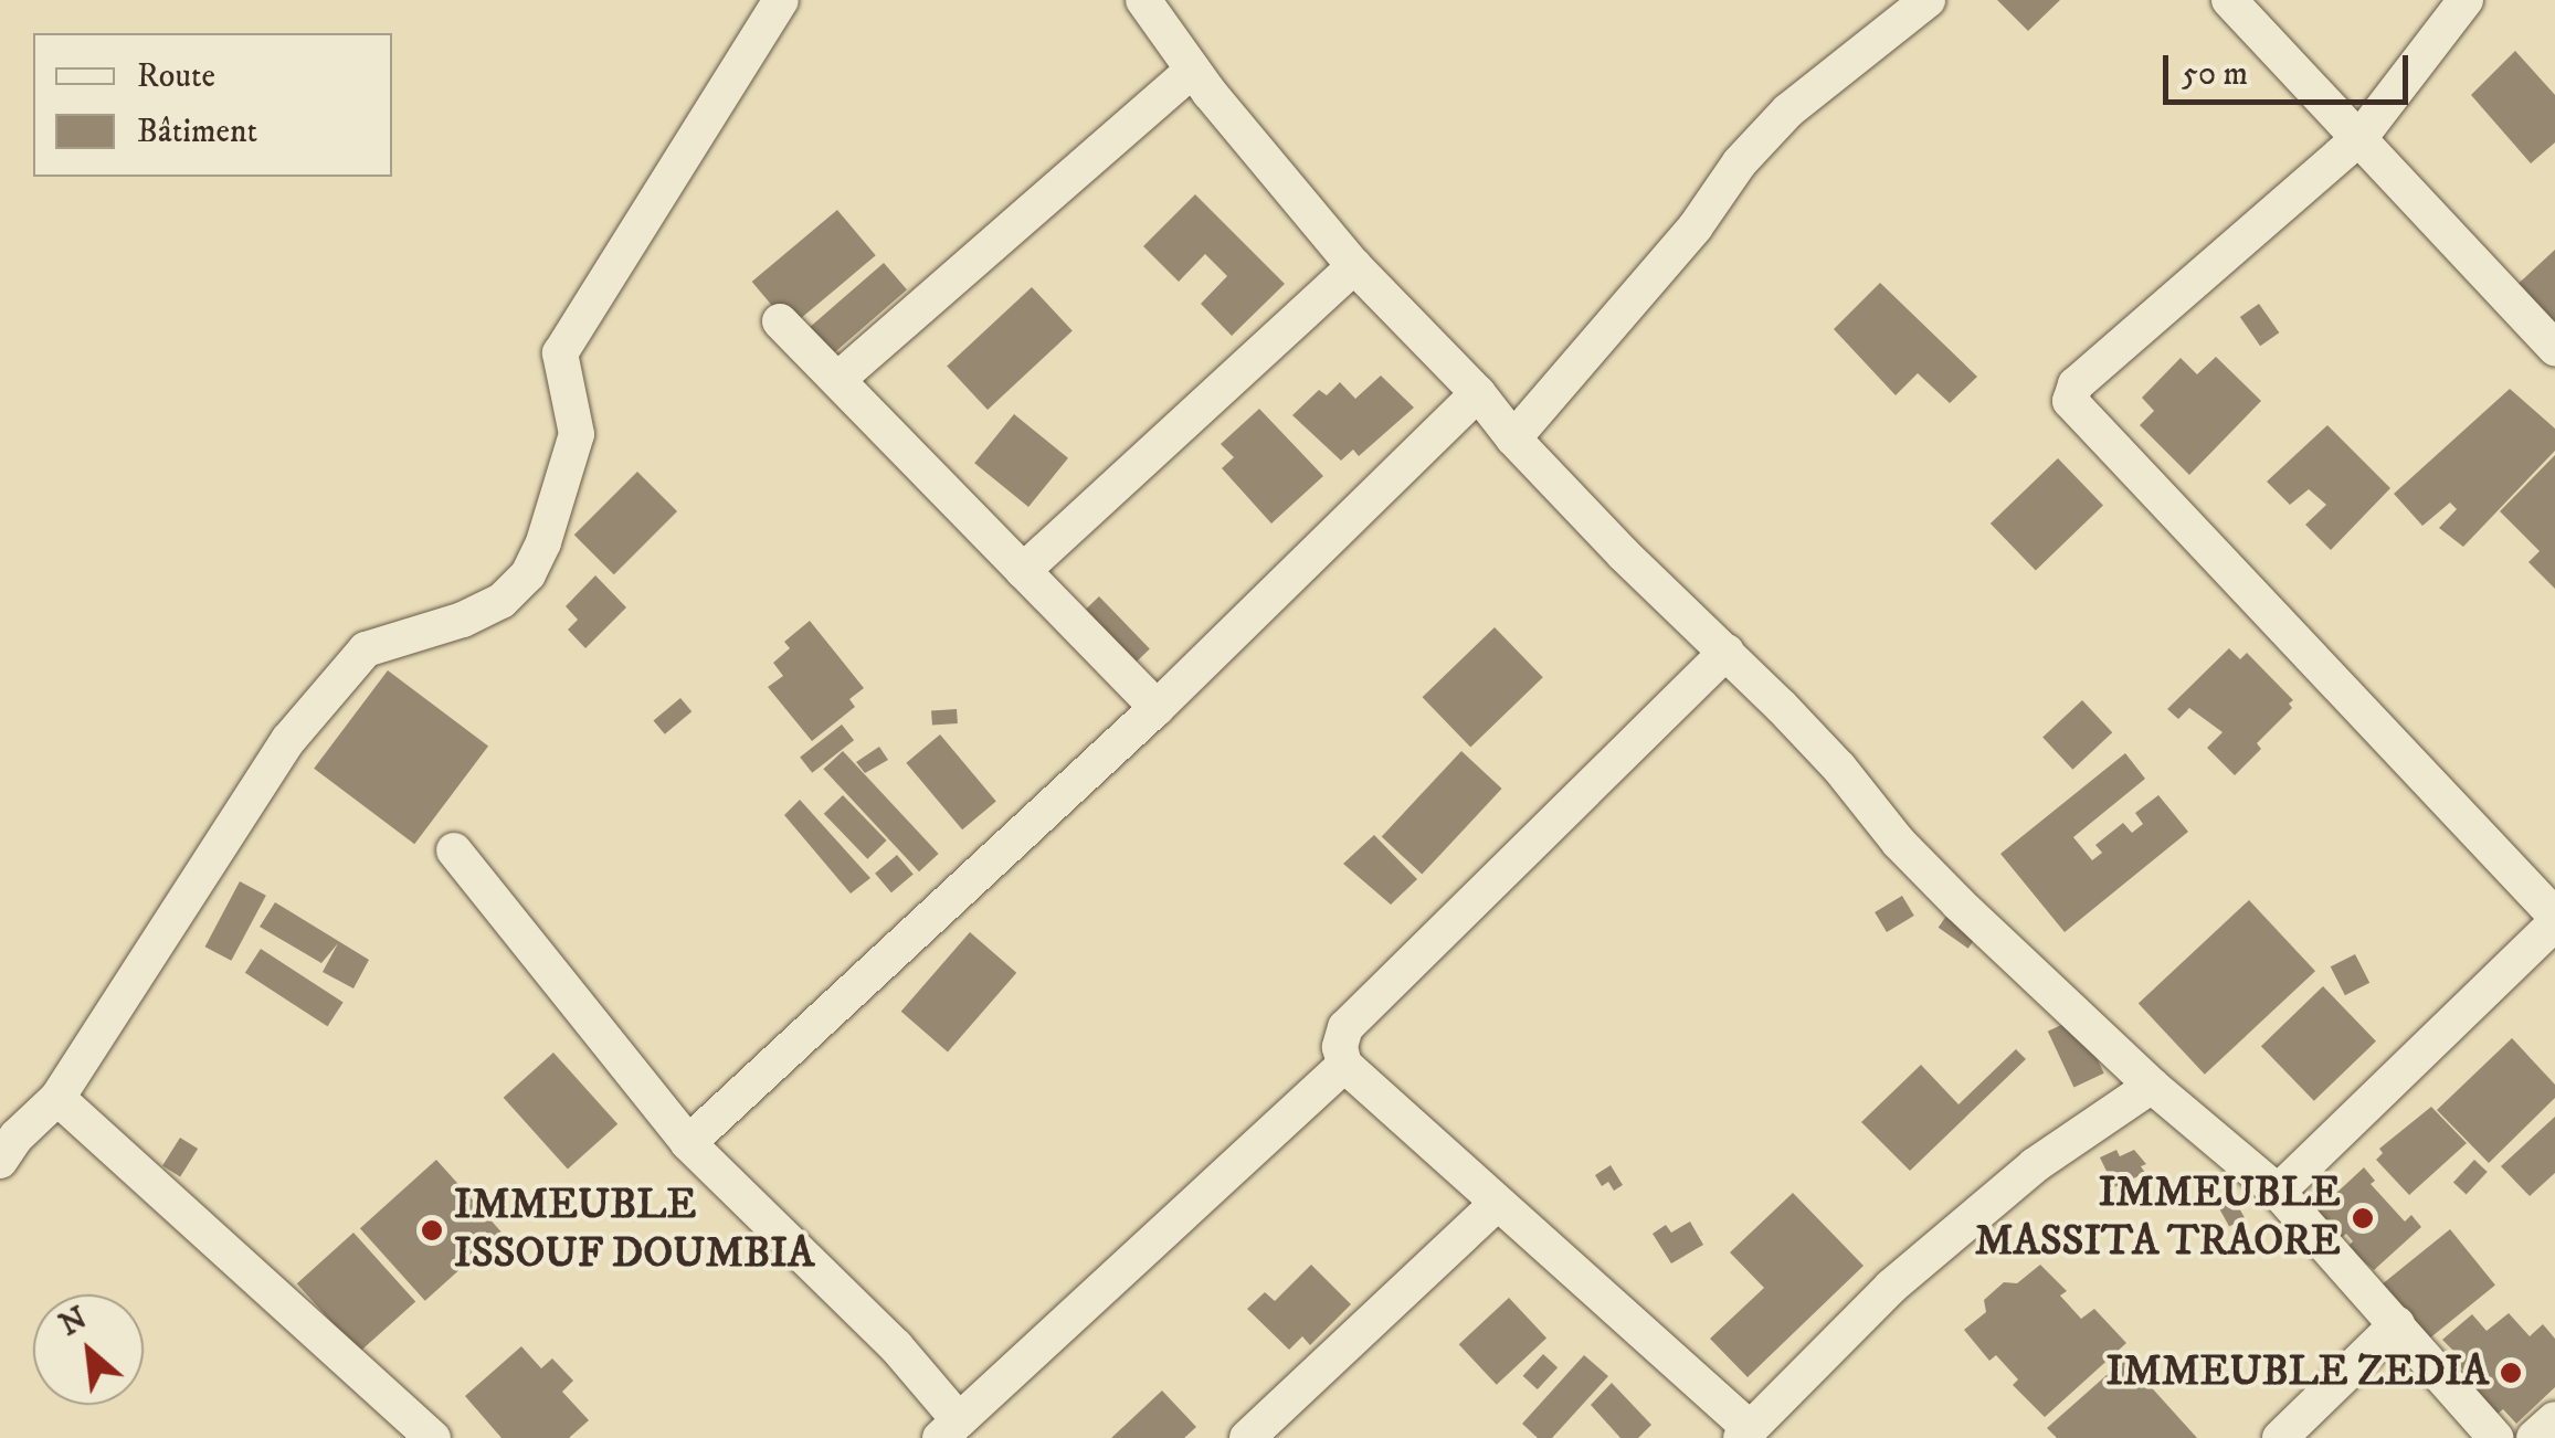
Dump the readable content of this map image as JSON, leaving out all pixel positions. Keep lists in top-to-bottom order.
{
  "places": ["IMMEUBLE MASSITA TRAORE", "IMMEUBLE ISSOUF DOUMBIA", "IMMEUBLE ZEDIA"],
  "legend": ["Route", "Bâtiment"],
  "scale_bar": "50 m",
  "north": "top left"
}
